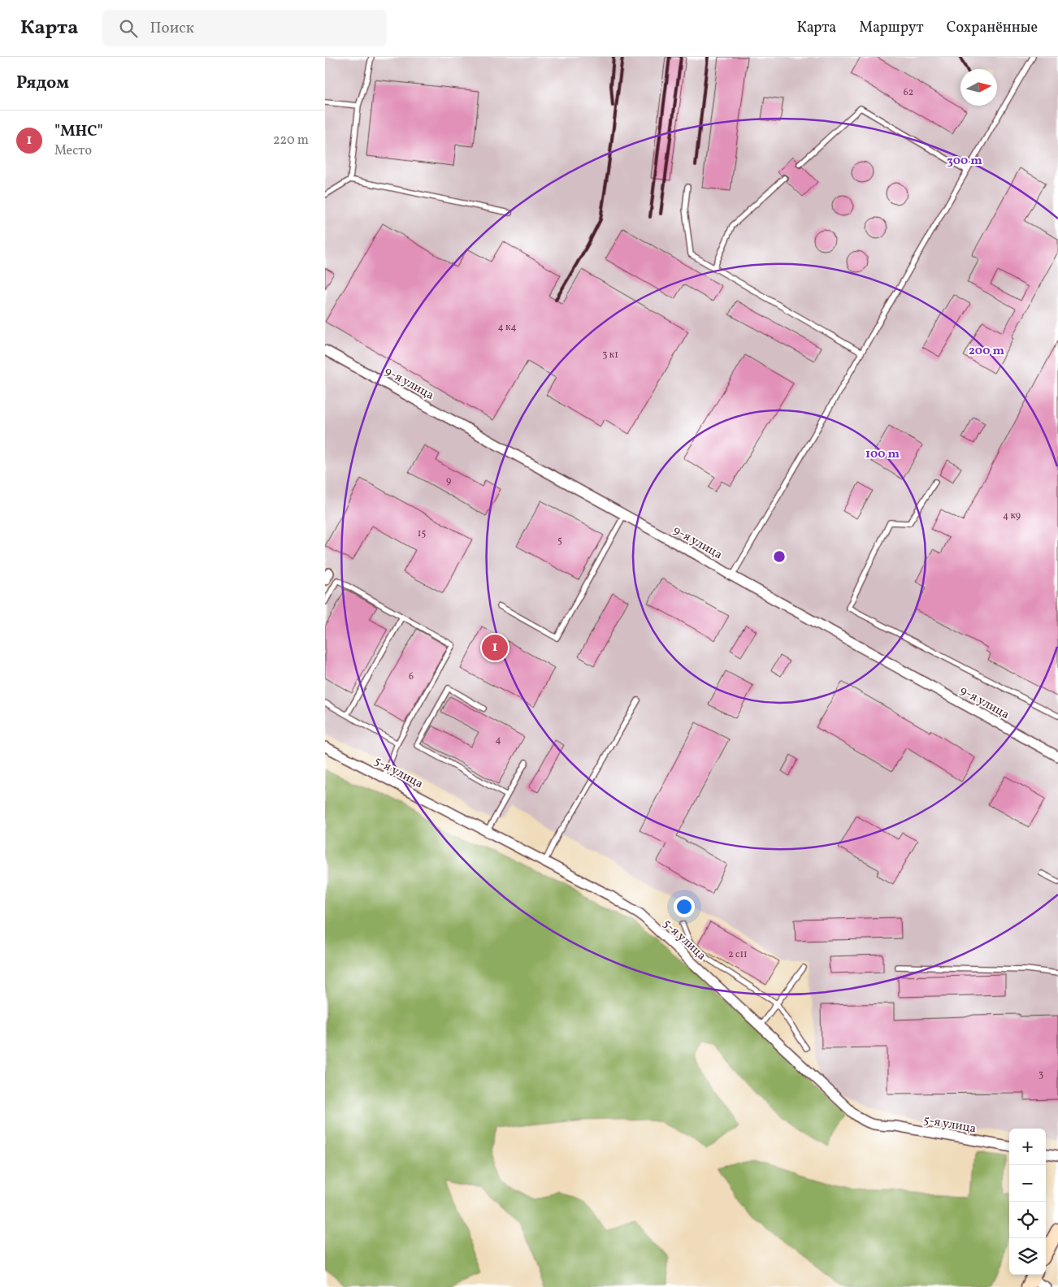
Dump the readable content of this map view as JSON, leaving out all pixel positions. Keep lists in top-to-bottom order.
{
  "streets": {
    "street": ["9-я улица", "5-я улица"]
  },
  "house_numbers": [
    "62",
    "4 к4",
    "3 к1",
    "9",
    "4 к9",
    "15",
    "5",
    "6",
    "4",
    "2 с11",
    "3"
  ],
  "north": "right",
  "page": {
    "header": "Карта",
    "search": "Поиск",
    "nav": ["Карта", "Маршрут", "Сохранённые"],
    "heading": "Рядом",
    "list": [
      {
        "mark": "1",
        "name": "\"МНС\"",
        "note": "Место",
        "value": "220 m"
      }
    ],
    "pins": "1",
    "map_buttons": ["+", "−"]
  },
  "rings": ["300 m", "200 m", "100 m"]
}
